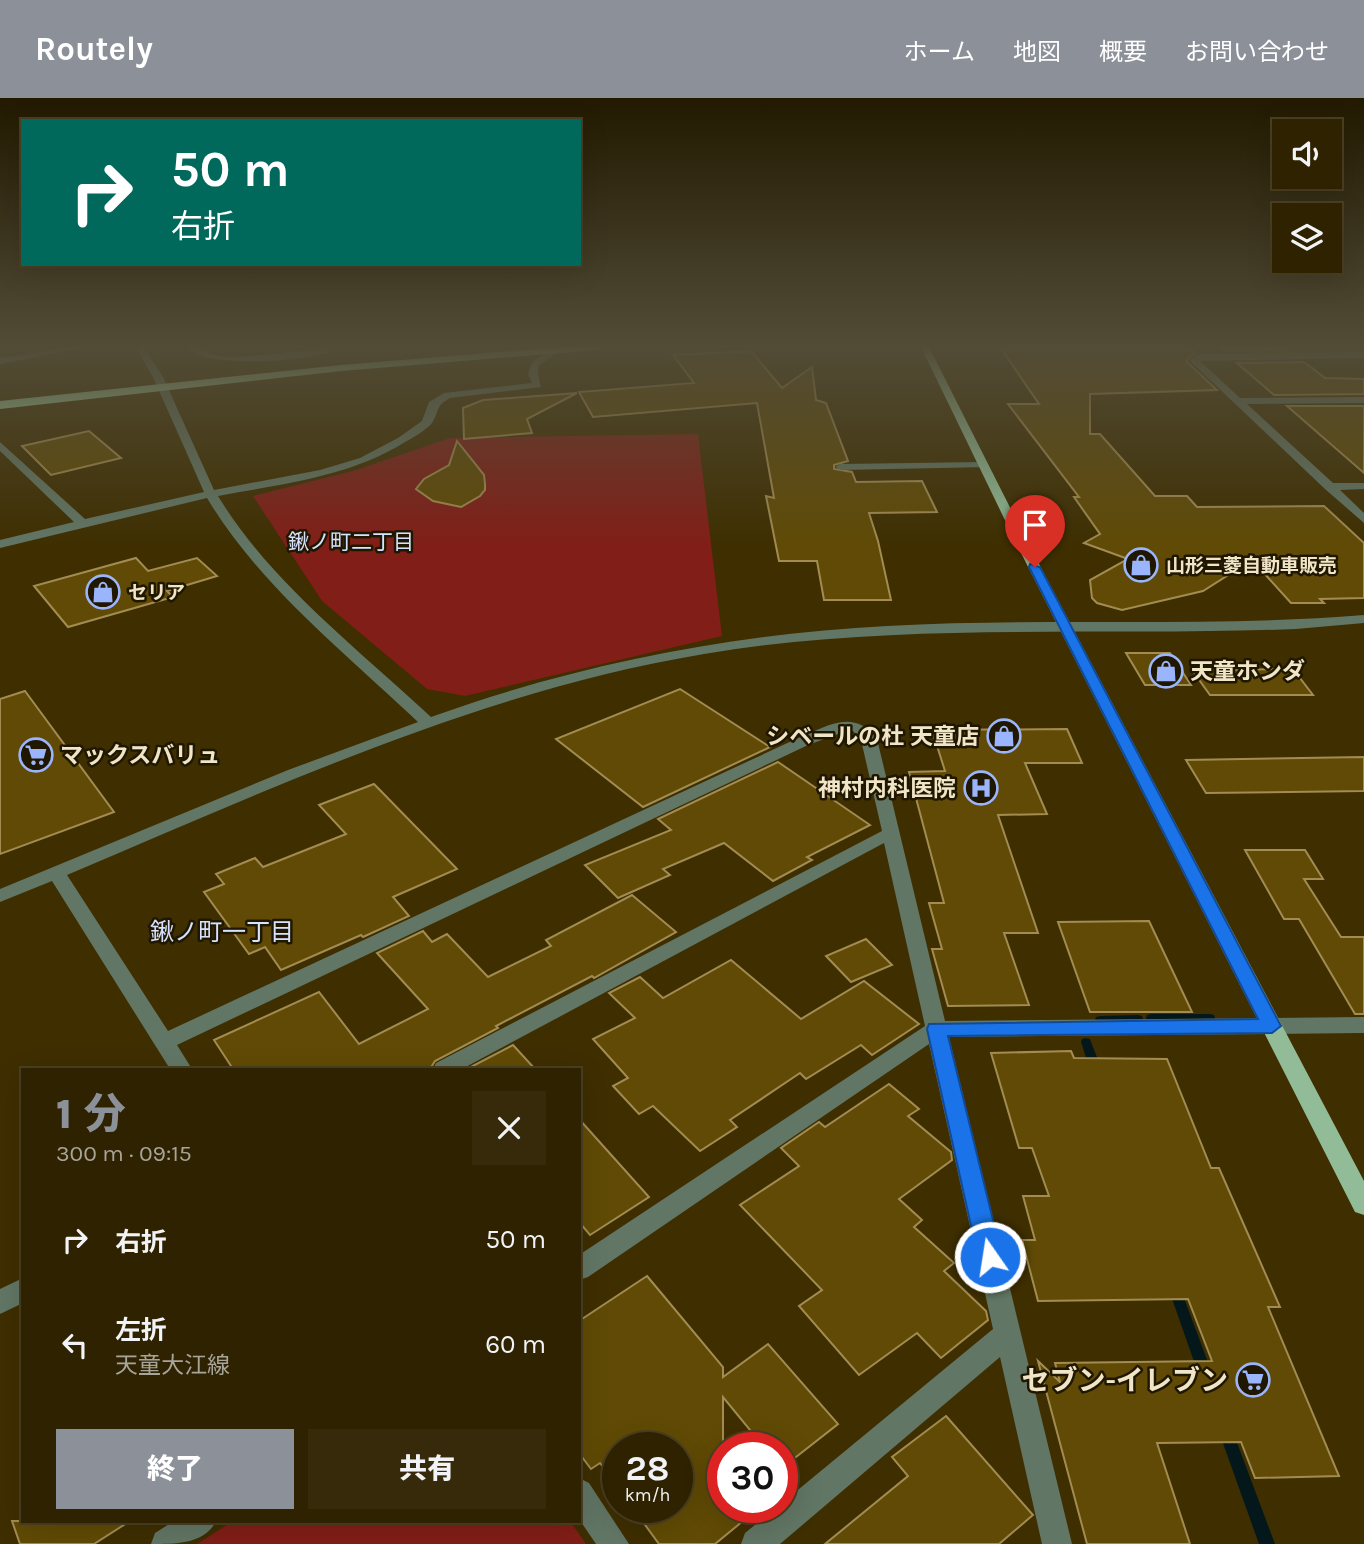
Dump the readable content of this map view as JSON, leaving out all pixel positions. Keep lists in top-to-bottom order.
{
  "districts": ["鍬ノ町二丁目", "鍬ノ町一丁目"],
  "places": {
    "shop": [
      "山形三菱自動車販売",
      "セリア",
      "天童ホンダ",
      "シベールの杜 天童店"
    ],
    "supermarket": ["マックスバリュ", "セブン-イレブン"],
    "hospital": ["神村内科医院"]
  },
  "page": {
    "header": "Routely",
    "nav": [
      "ホーム",
      "地図",
      "概要",
      "お問い合わせ"
    ],
    "turn": ["50 m", "右折"],
    "heading": ["1 分", "300 m · 09:15"],
    "list": [
      {
        "name": "右折",
        "value": "50 m"
      },
      {
        "name": "左折",
        "note": "天童大江線",
        "value": "60 m"
      }
    ],
    "buttons": ["終了", "共有"],
    "speed": "28 km/h",
    "limit": "30"
  }
}
